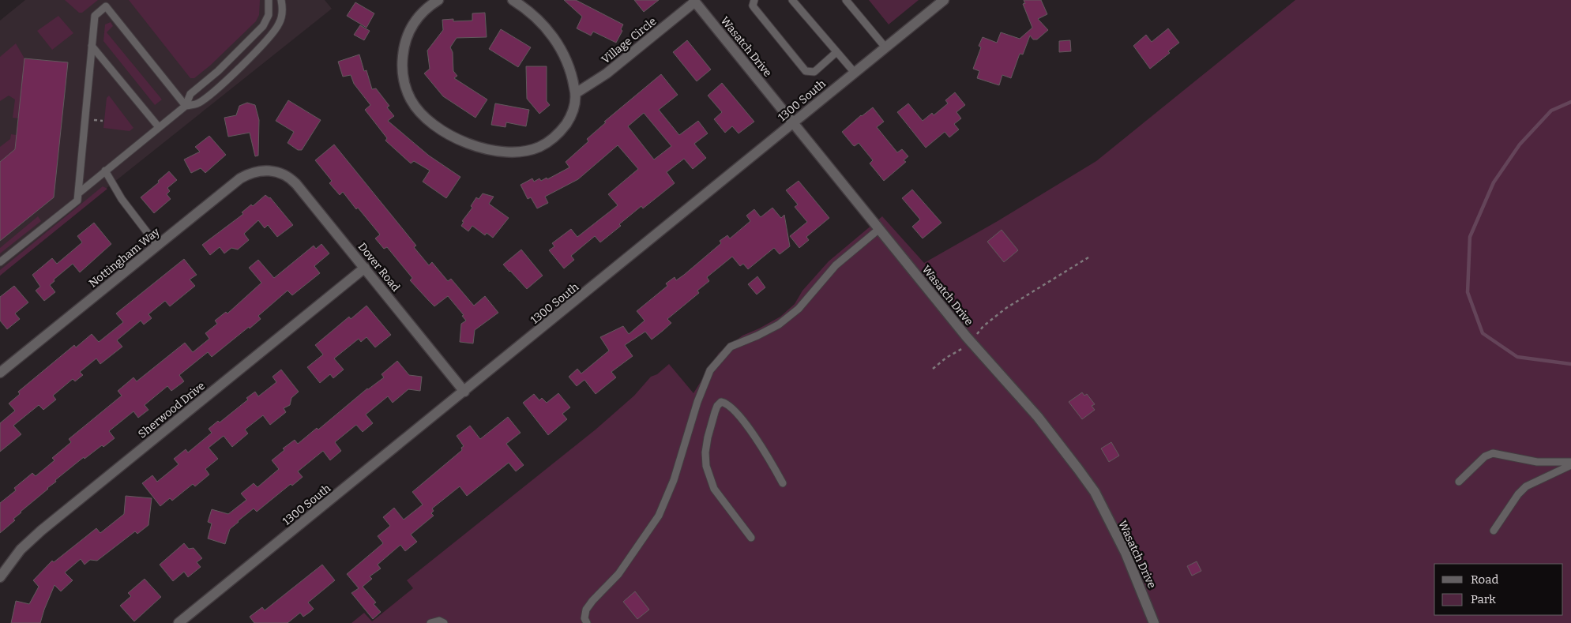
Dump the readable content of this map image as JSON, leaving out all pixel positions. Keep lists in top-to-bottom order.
{
  "streets": {
    "street": [
      "Village Circle",
      "Wasatch Drive",
      "1300 South",
      "Nottingham Way",
      "Dover Road",
      "Sherwood Drive"
    ]
  },
  "crossings": [
    ["Village Circle", "Wasatch Drive"],
    ["Wasatch Drive", "1300 South"],
    ["1300 South", "Dover Road"],
    ["Nottingham Way", "Dover Road"],
    ["Dover Road", "Sherwood Drive"]
  ],
  "legend": ["Road", "Park"]
}
